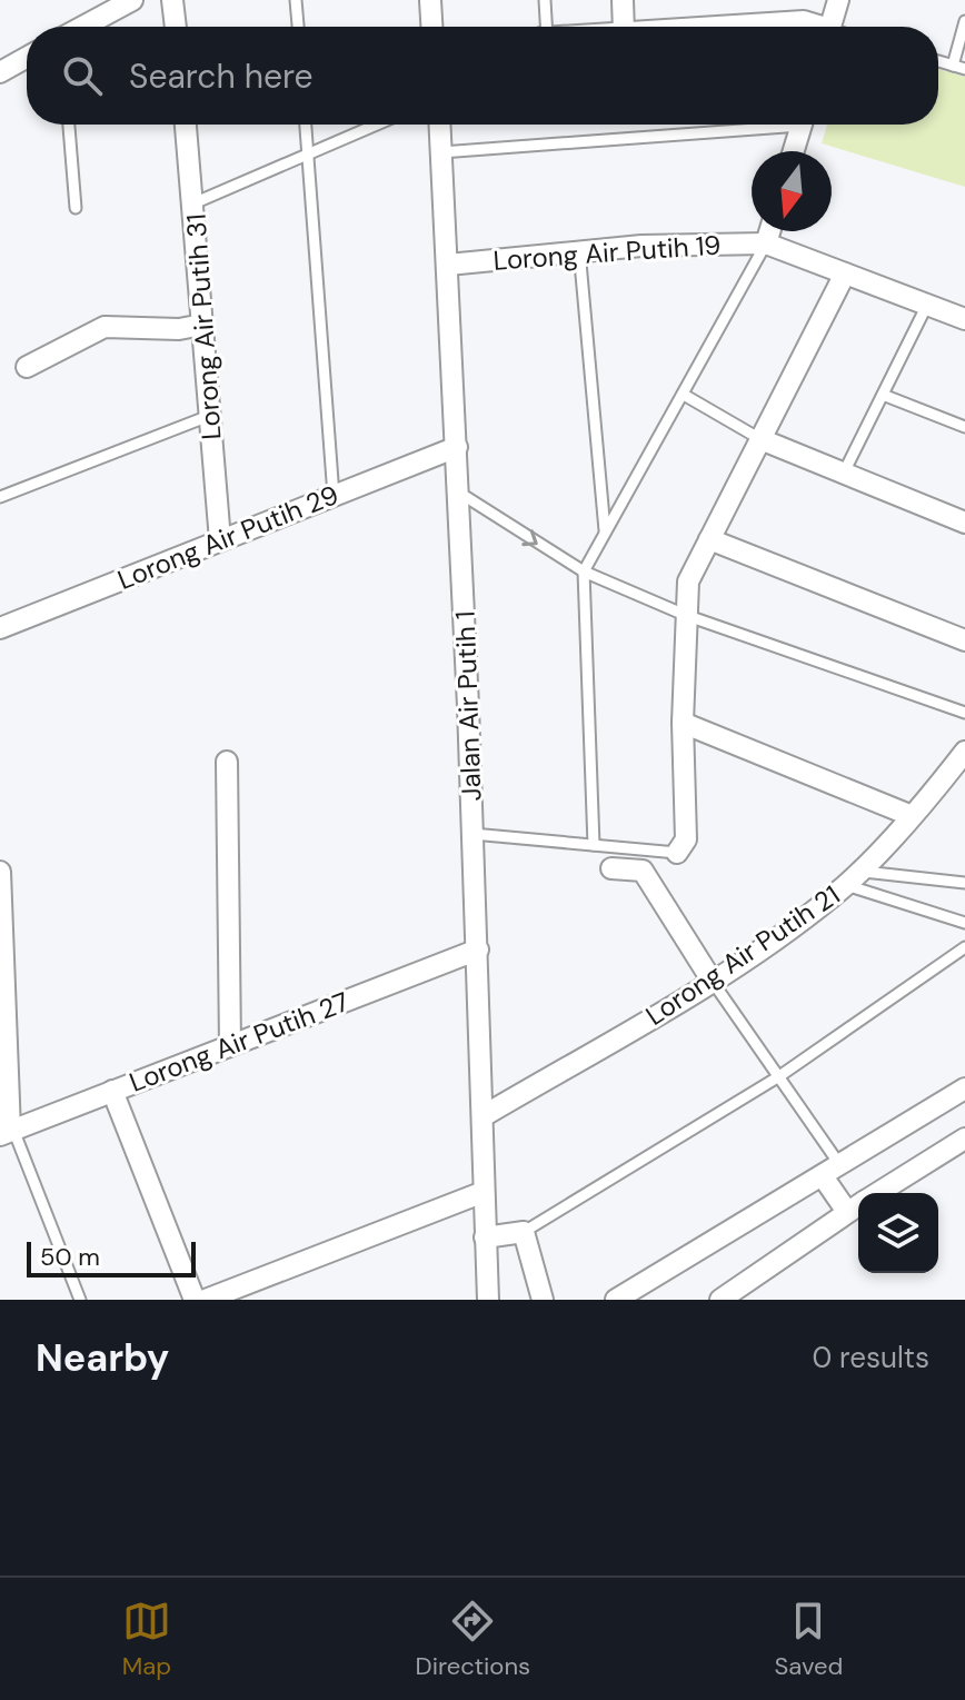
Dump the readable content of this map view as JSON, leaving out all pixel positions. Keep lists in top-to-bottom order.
{
  "streets": {
    "street": [
      "Lorong Air Putih 19",
      "Lorong Air Putih 31",
      "Lorong Air Putih 29",
      "Jalan Air Putih 1",
      "Lorong Air Putih 21",
      "Lorong Air Putih 27"
    ]
  },
  "crossings": [
    ["Lorong Air Putih 19", "Jalan Air Putih 1"],
    ["Lorong Air Putih 31", "Lorong Air Putih 29"],
    ["Lorong Air Putih 29", "Jalan Air Putih 1"],
    ["Jalan Air Putih 1", "Lorong Air Putih 21"],
    ["Jalan Air Putih 1", "Lorong Air Putih 27"]
  ],
  "scale_bar": "50 m",
  "north": "bottom",
  "page": {
    "search": "Search here",
    "scale": "50 m",
    "heading": ["Nearby", "0 results"],
    "nav": ["Map", "Directions", "Saved"]
  }
}
